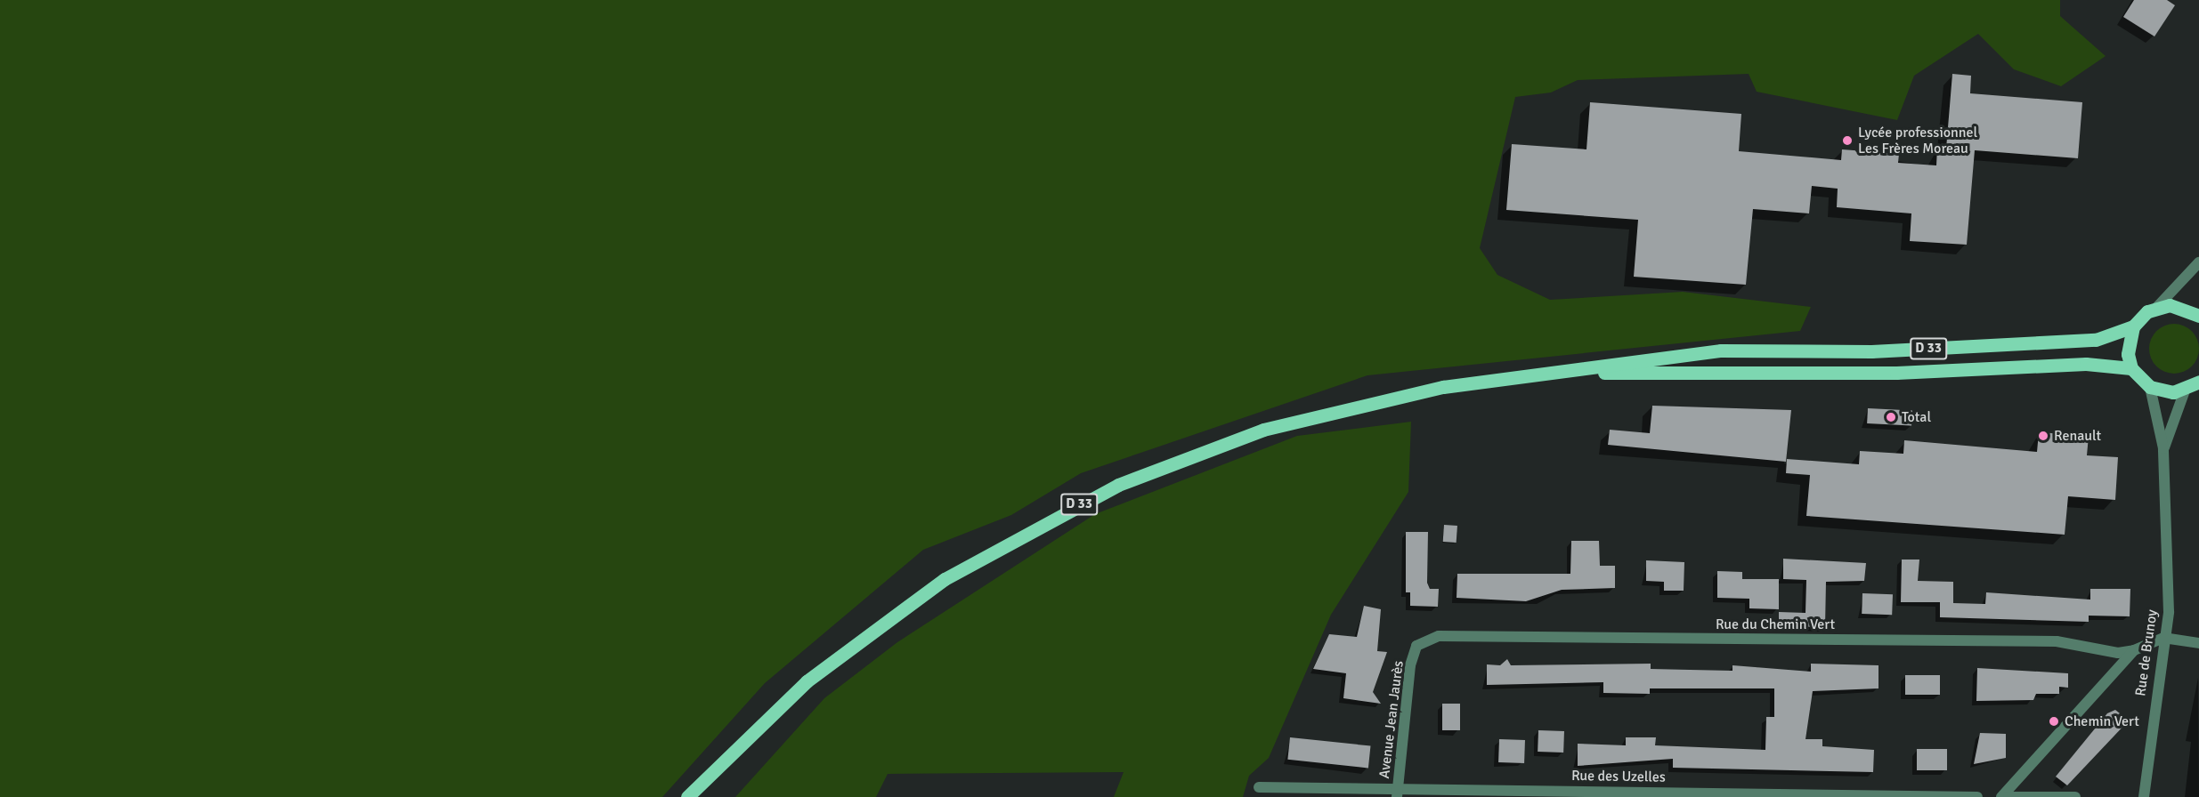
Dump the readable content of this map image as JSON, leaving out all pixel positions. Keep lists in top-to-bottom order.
{
  "streets": {
    "main road": ["D 33"],
    "street": [
      "Rue du Chemin Vert",
      "Rue de Brunoy",
      "Avenue Jean Jaurès",
      "Rue des Uzelles"
    ]
  },
  "crossings": [
    ["Rue du Chemin Vert", "Avenue Jean Jaurès"],
    ["Avenue Jean Jaurès", "Rue des Uzelles"]
  ],
  "places": [
    "Lycée professionnel Les Frères Moreau",
    "Total",
    "Renault",
    "Chemin Vert"
  ]
}
